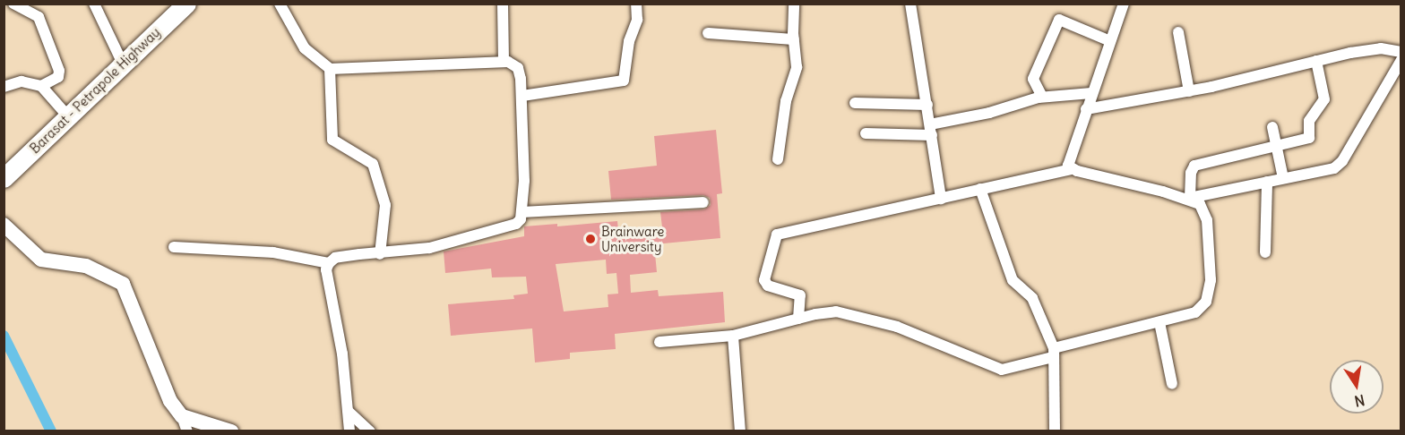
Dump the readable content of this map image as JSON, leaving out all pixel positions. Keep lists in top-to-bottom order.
{
  "streets": {
    "highway": ["Barasat - Petrapole Highway"]
  },
  "places": ["Brainware University"],
  "north": "bottom"
}
